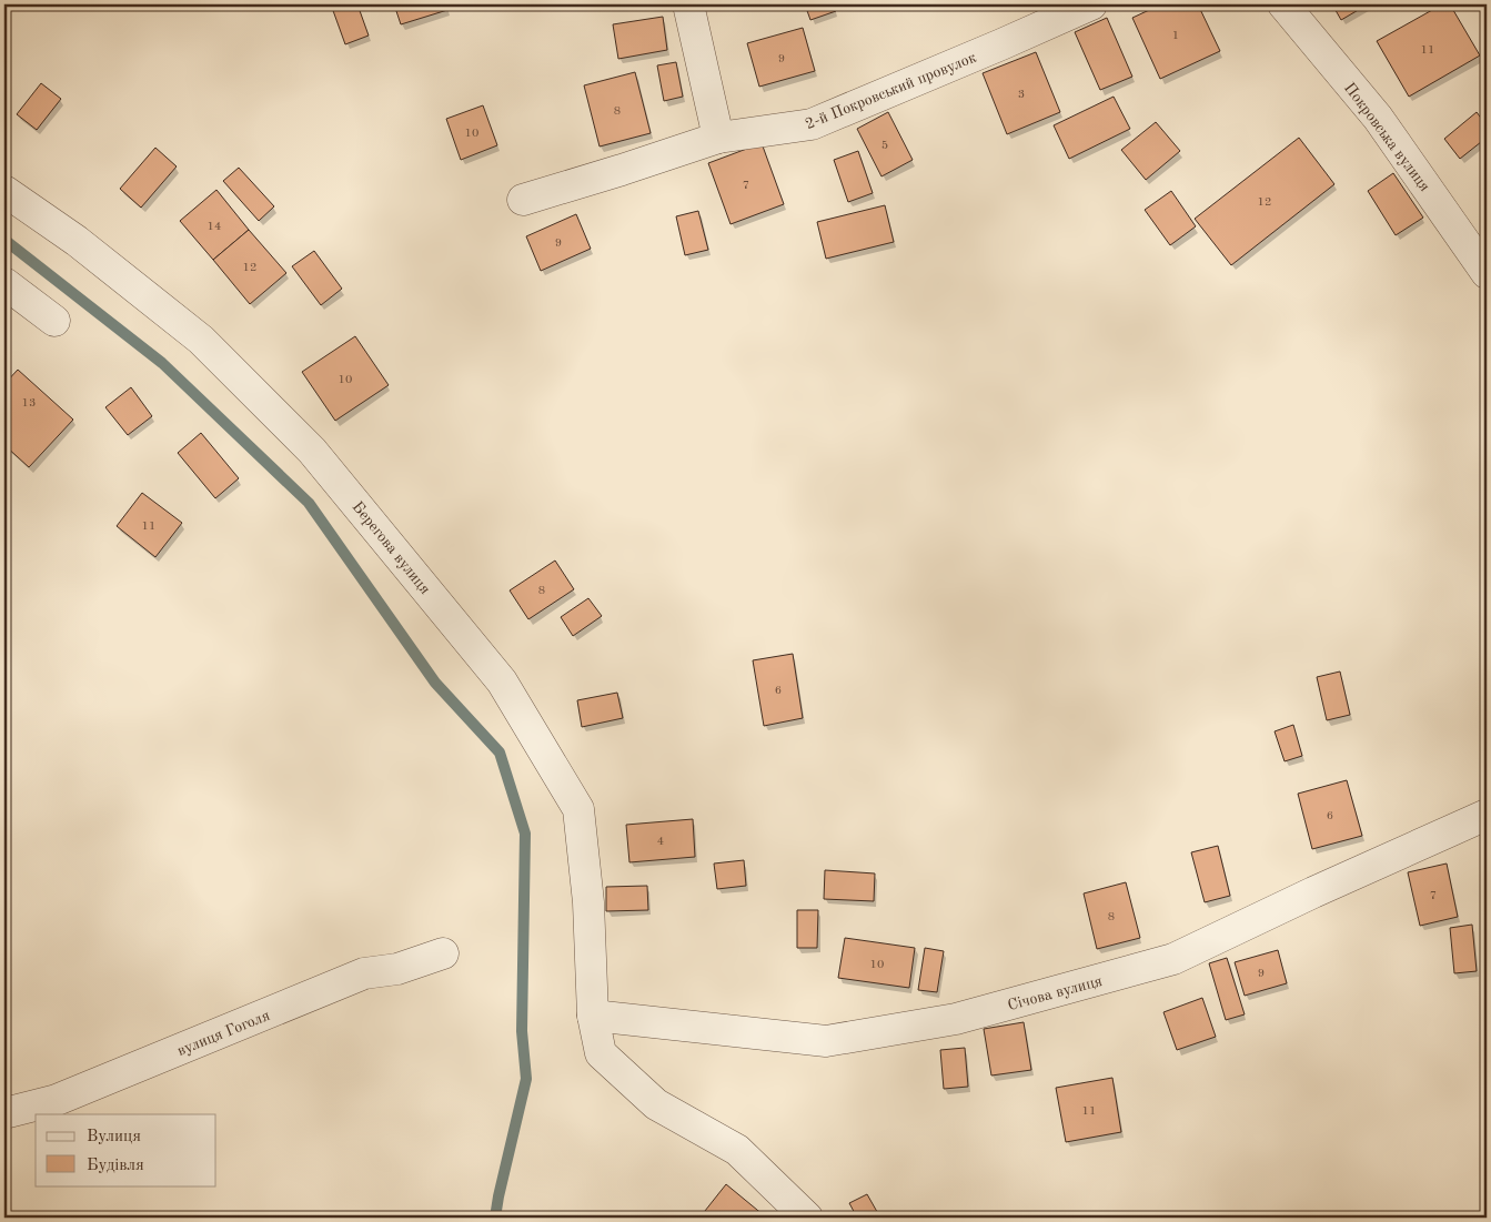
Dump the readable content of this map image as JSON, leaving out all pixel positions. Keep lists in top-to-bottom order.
{
  "streets": {
    "street": [
      "2-й Покровський провулок",
      "Покровська вулиця",
      "Берегова вулиця",
      "Січова вулиця",
      "вулиця Гоголя"
    ]
  },
  "crossings": [
    ["Берегова вулиця", "Січова вулиця"]
  ],
  "house_numbers": [
    "1",
    "11",
    "9",
    "3",
    "8",
    "10",
    "5",
    "7",
    "12",
    "14",
    "9",
    "12",
    "10",
    "13",
    "11",
    "8",
    "6",
    "6",
    "4",
    "7",
    "8",
    "10",
    "9",
    "11"
  ],
  "legend": ["Вулиця", "Будівля"]
}
